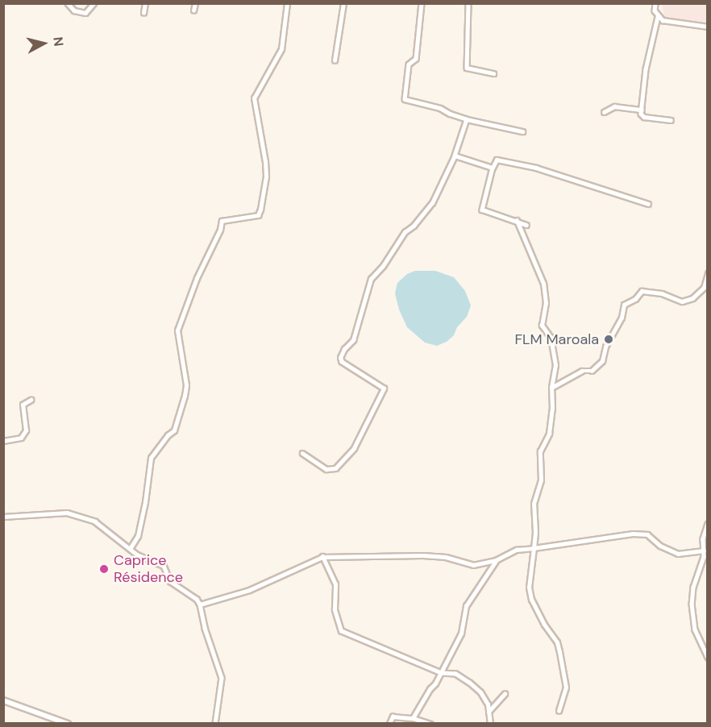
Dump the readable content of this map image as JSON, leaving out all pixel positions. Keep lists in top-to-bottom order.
{
  "places": ["FLM Maroala", "Caprice Résidence"],
  "north": "right"
}
